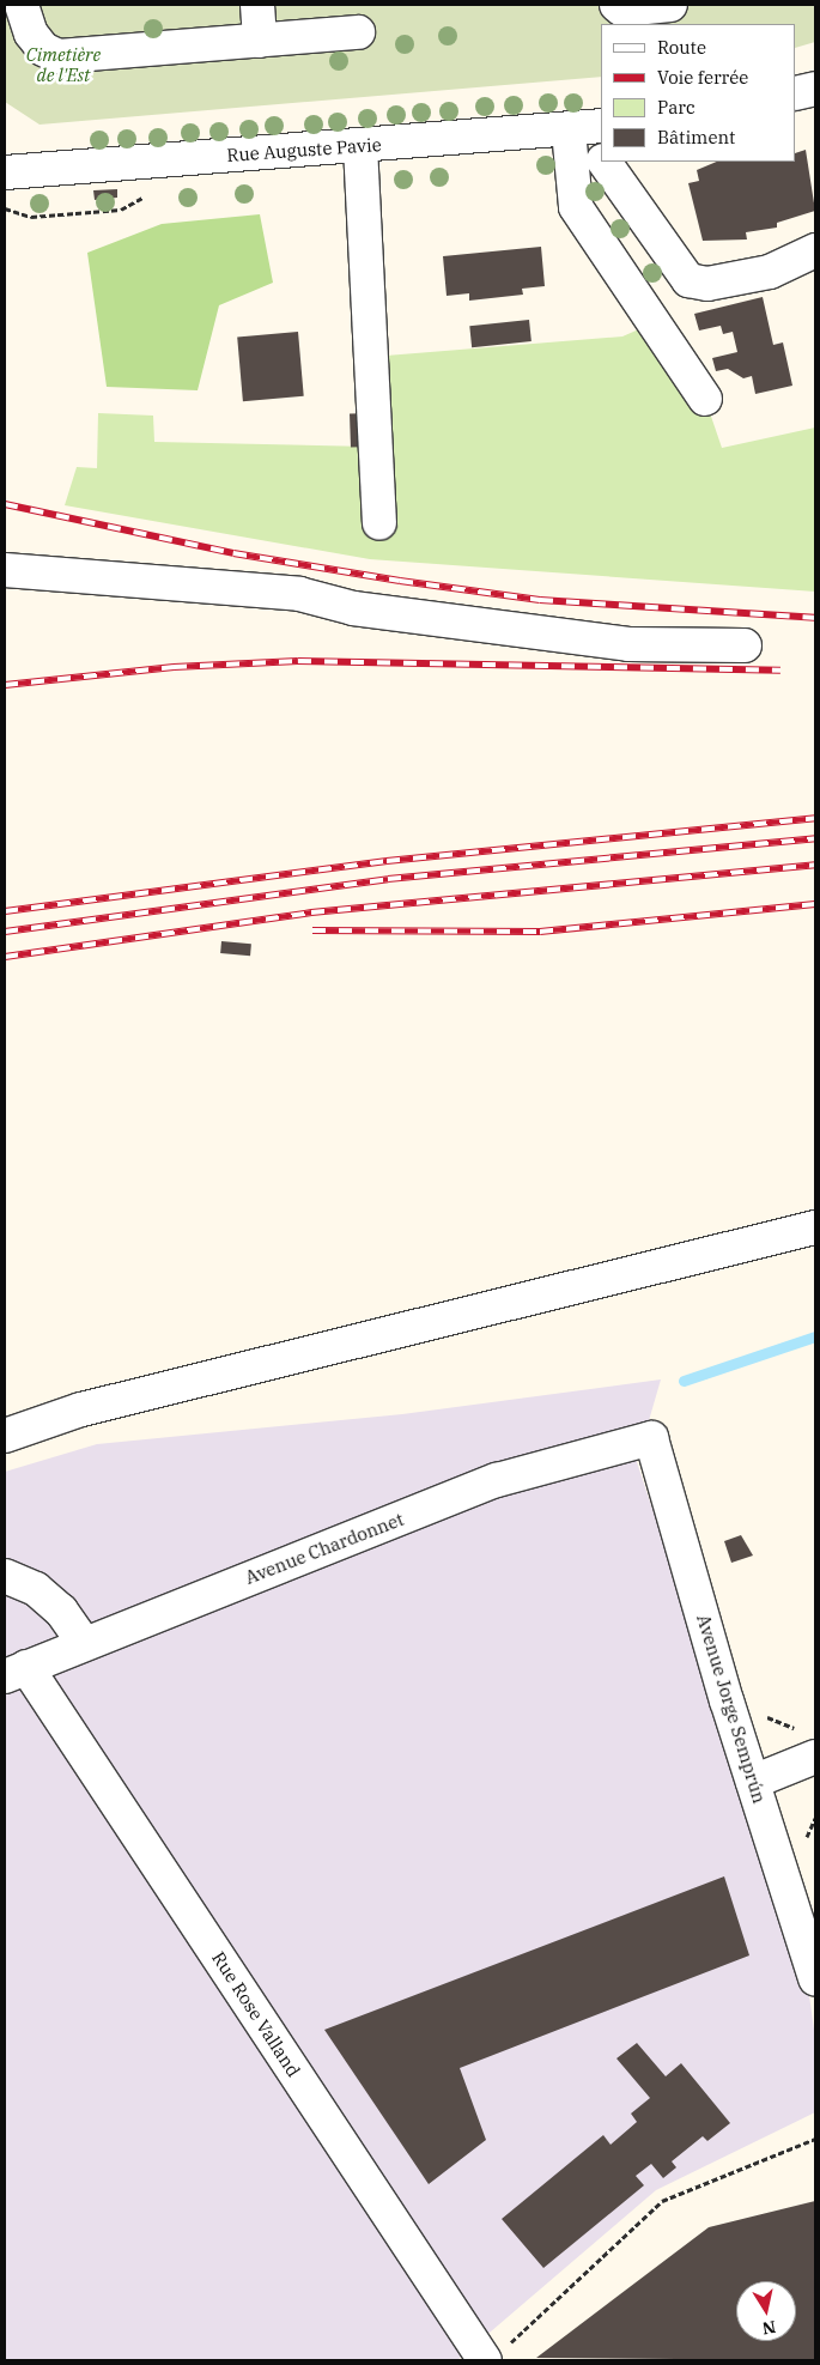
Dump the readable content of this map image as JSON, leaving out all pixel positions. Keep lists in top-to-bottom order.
{
  "streets": {
    "street": [
      "Rue Auguste Pavie",
      "Avenue Chardonnet",
      "Avenue Jorge Semprún",
      "Rue Rose Valland"
    ]
  },
  "crossings": [
    ["Avenue Chardonnet", "Avenue Jorge Semprún"],
    ["Avenue Chardonnet", "Rue Rose Valland"]
  ],
  "parks": ["Cimetière de l'Est"],
  "legend": [
    "Route",
    "Voie ferrée",
    "Parc",
    "Bâtiment"
  ],
  "north": "bottom"
}
